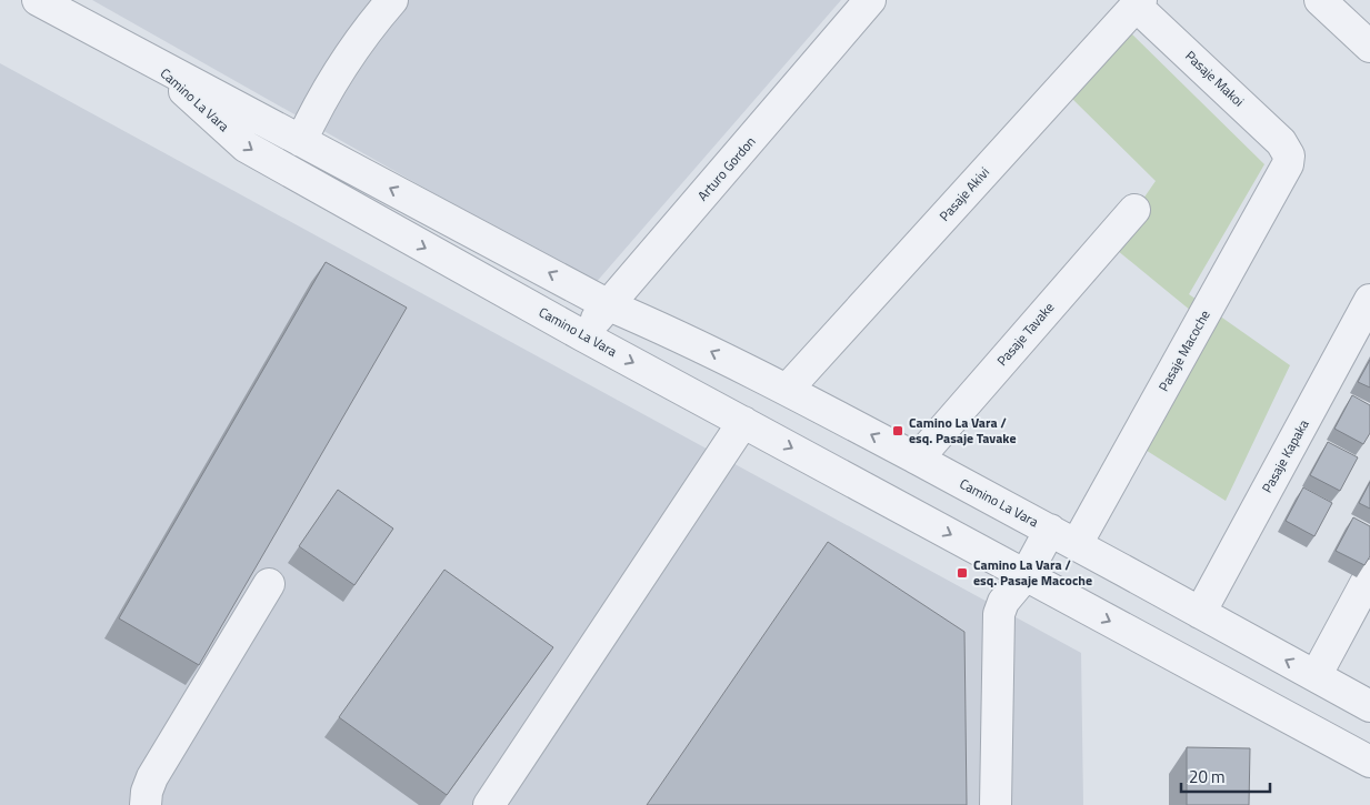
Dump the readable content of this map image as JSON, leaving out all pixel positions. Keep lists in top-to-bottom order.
{
  "streets": {
    "street": [
      "Pasaje Makoi",
      "Camino La Vara",
      "Arturo Gordon",
      "Pasaje Akivi",
      "Pasaje Tavake",
      "Pasaje Macoche",
      "Pasaje Kapaka"
    ]
  },
  "crossings": [
    ["Pasaje Makoi", "Pasaje Akivi"],
    ["Pasaje Makoi", "Pasaje Macoche"],
    ["Camino La Vara", "Arturo Gordon"],
    ["Camino La Vara", "Pasaje Akivi"],
    ["Camino La Vara", "Pasaje Tavake"],
    ["Camino La Vara", "Pasaje Macoche"],
    ["Camino La Vara", "Pasaje Kapaka"]
  ],
  "places": {
    "transit": ["Camino La Vara / esq. Pasaje Tavake", "Camino La Vara / esq. Pasaje Macoche"]
  },
  "scale_bar": "20 m"
}
